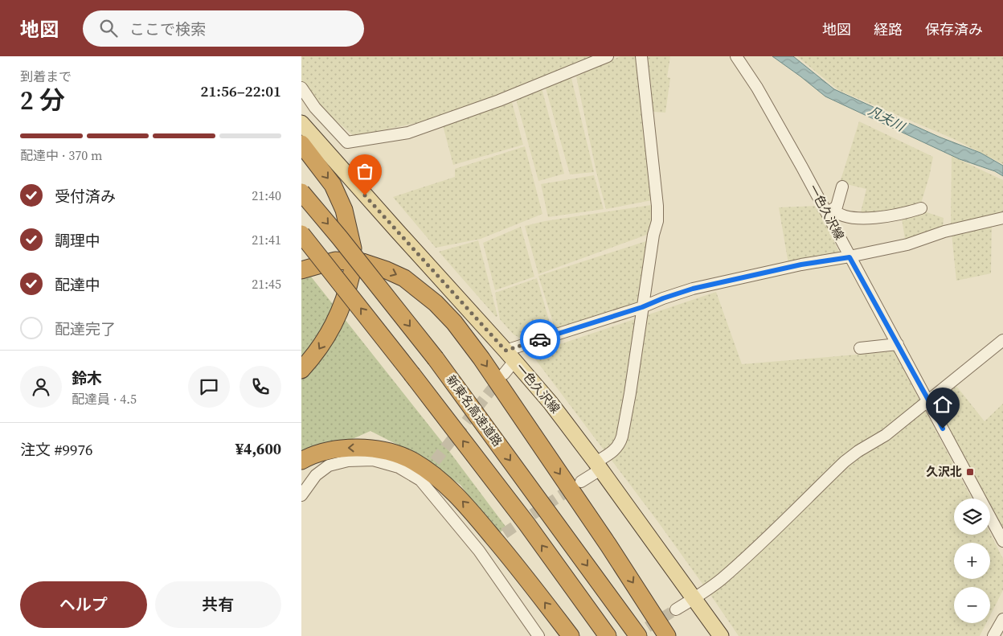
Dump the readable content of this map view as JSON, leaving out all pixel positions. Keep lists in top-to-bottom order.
{
  "streets": {
    "highway": ["新東名高速道路"],
    "main road": ["一色久沢線"]
  },
  "water": ["凡夫川"],
  "places": {
    "transit": ["久沢北"]
  },
  "page": {
    "header": "地図",
    "search": "ここで検索",
    "nav": ["地図", "経路", "保存済み"],
    "heading": ["2 分", "到着まで", "21:56–22:01"],
    "panel": [
      "鈴木",
      "配達員 · 4.5",
      "注文 #9976",
      "¥4,600"
    ],
    "bar": "配達中 · 370 m",
    "list": [
      ["受付済み", "21:40"],
      ["調理中", "21:41"],
      ["配達中", "21:45"],
      "配達完了"
    ],
    "map_buttons": ["+", "−"],
    "buttons": ["ヘルプ", "共有"]
  }
}
